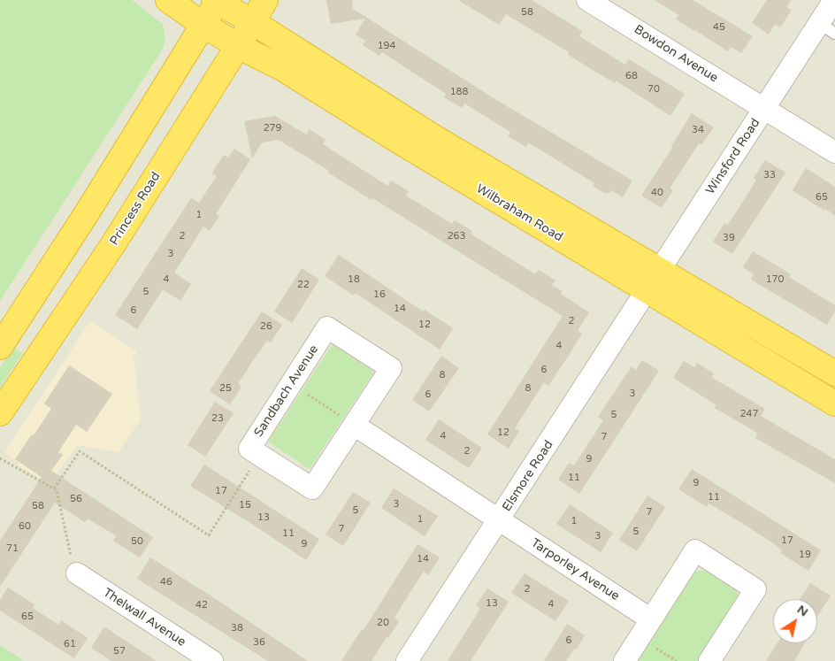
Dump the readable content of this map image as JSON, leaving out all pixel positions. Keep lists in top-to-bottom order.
{
  "streets": {
    "highway": ["Princess Road", "Wilbraham Road"],
    "street": [
      "Bowdon Avenue",
      "Winsford Road",
      "Sandbach Avenue",
      "Elsmore Road",
      "Tarporley Avenue",
      "Thelwall Avenue"
    ]
  },
  "crossings": [
    ["Bowdon Avenue", "Winsford Road"],
    ["Winsford Road", "Wilbraham Road"],
    ["Winsford Road", "Elsmore Road"],
    ["Princess Road", "Wilbraham Road"],
    ["Wilbraham Road", "Elsmore Road"],
    ["Elsmore Road", "Tarporley Avenue"]
  ],
  "house_numbers": [
    "58",
    "45",
    "194",
    "68",
    "70",
    "188",
    "279",
    "34",
    "33",
    "40",
    "65",
    "1",
    "2",
    "263",
    "39",
    "3",
    "4",
    "18",
    "170",
    "22",
    "5",
    "16",
    "14",
    "6",
    "2",
    "12",
    "26",
    "4",
    "6",
    "8",
    "25",
    "8",
    "3",
    "6",
    "247",
    "5",
    "23",
    "12",
    "4",
    "7",
    "2",
    "9",
    "11",
    "9",
    "17",
    "11",
    "56",
    "3",
    "15",
    "58",
    "5",
    "7",
    "13",
    "1",
    "1",
    "60",
    "7",
    "5",
    "11",
    "3",
    "17",
    "50",
    "9",
    "71",
    "19",
    "14",
    "46",
    "2",
    "13",
    "4",
    "42",
    "65",
    "20",
    "38",
    "6",
    "36",
    "61",
    "57"
  ],
  "north": "top right"
}
